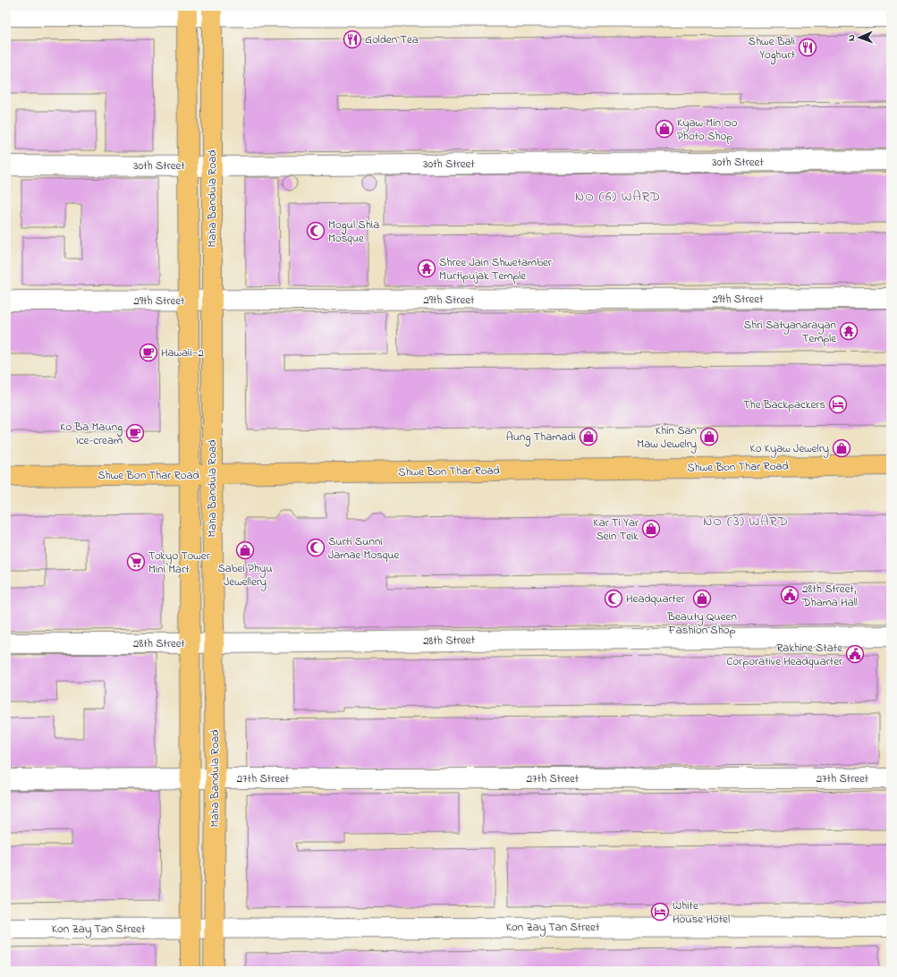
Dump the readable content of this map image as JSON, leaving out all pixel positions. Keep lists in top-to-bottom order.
{
  "streets": {
    "main road": ["Maha Bandula Road", "Shwe Bon Thar Road"],
    "street": [
      "30th Street",
      "29th Street",
      "28th Street",
      "27th Street",
      "Kon Zay Tan Street"
    ]
  },
  "crossings": [
    ["30th Street", "Maha Bandula Road"],
    ["Maha Bandula Road", "29th Street"],
    ["Maha Bandula Road", "Shwe Bon Thar Road"],
    ["Maha Bandula Road", "28th Street"],
    ["Maha Bandula Road", "27th Street"],
    ["Maha Bandula Road", "Kon Zay Tan Street"]
  ],
  "districts": ["NO (6) WARD", "NO (3) WARD"],
  "places": {
    "restaurant": ["Golden Tea", "Shwe Bali Yoghurt"],
    "shop": [
      "Kyaw Min Oo Photo Shop",
      "Aung Thamadi",
      "Khin San Maw Jewelry",
      "Ko Kyaw Jewelry",
      "Kar Ti Yar Sein Teik",
      "Sabei Phyu Jewellery",
      "Beauty Queen Fashion Shop"
    ],
    "mosque": ["Mogul Shia Mosque", "Surti Sunni Jamae Mosque", "Headquarter"],
    "temple": ["Shree Jain Shwetamber Murtipujak Temple", "Shri Satyanarayan Temple"],
    "cafe": ["Hawaii—2", "Ko Ba Maung Ice-cream"],
    "hotel": ["The Backpackers", "White House Hotel"],
    "supermarket": ["Tokyo Tower Mini Mart"],
    "public building": ["28th Street, Dhama Hall", "Rakhine State Corporative Headquarter"]
  },
  "north": "left"
}
